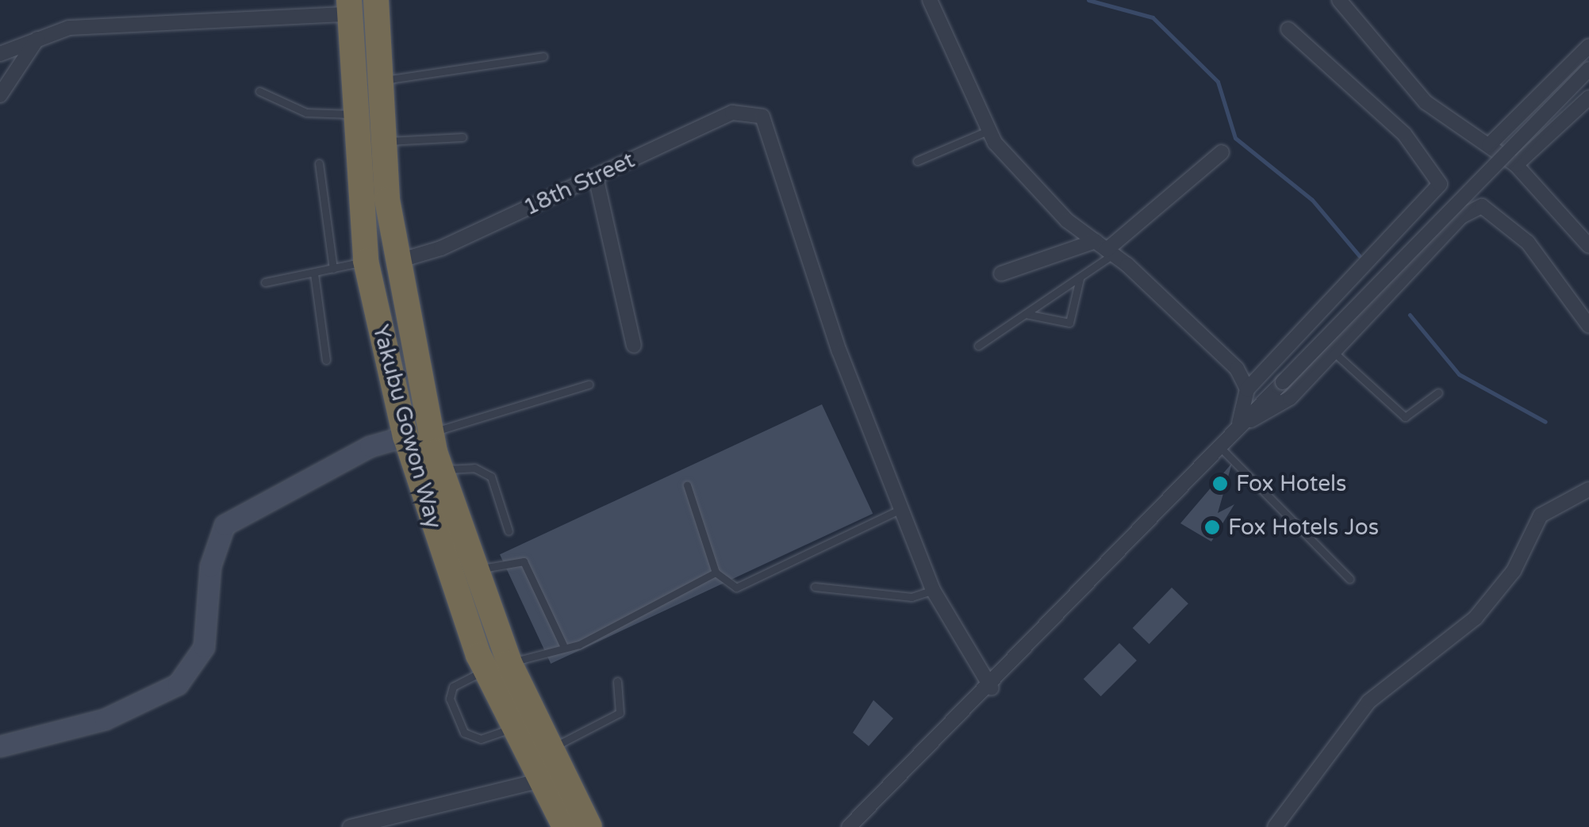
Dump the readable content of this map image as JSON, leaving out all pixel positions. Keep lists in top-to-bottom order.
{
  "streets": {
    "highway": ["Yakubu Gowon Way"],
    "street": ["18th Street"]
  },
  "crossings": [
    ["18th Street", "Yakubu Gowon Way"]
  ],
  "places": ["Fox Hotels", "Fox Hotels Jos"]
}
